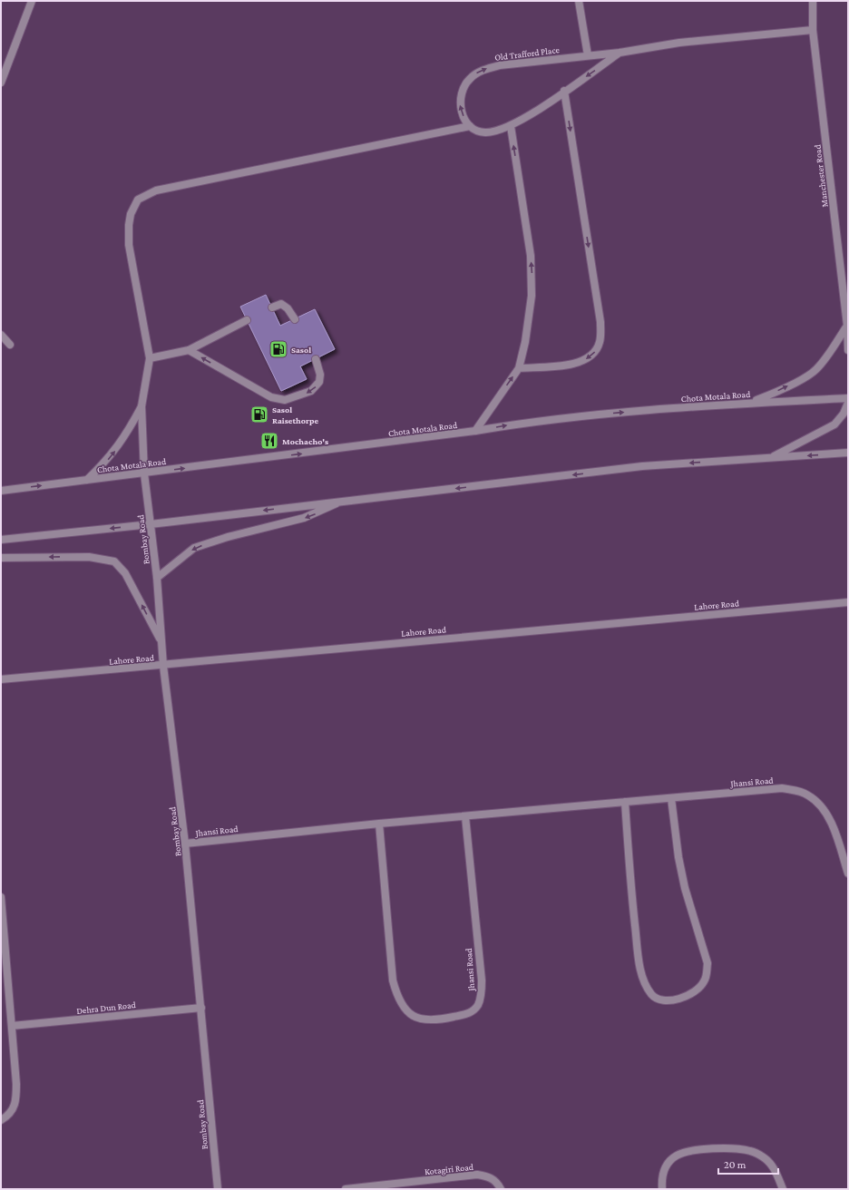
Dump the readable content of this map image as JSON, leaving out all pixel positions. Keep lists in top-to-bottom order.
{
  "streets": {
    "street": [
      "Old Trafford Place",
      "Manchester Road",
      "Chota Motala Road",
      "Bombay Road",
      "Lahore Road",
      "Jhansi Road",
      "Dehra Dun Road",
      "Kotagiri Road"
    ]
  },
  "crossings": [
    ["Old Trafford Place", "Manchester Road"],
    ["Chota Motala Road", "Bombay Road"],
    ["Bombay Road", "Lahore Road"],
    ["Bombay Road", "Jhansi Road"],
    ["Bombay Road", "Dehra Dun Road"]
  ],
  "places": {
    "fuel station": ["Sasol", "Sasol Raisethorpe"],
    "restaurant": ["Mochacho's"]
  },
  "scale_bar": "20 m"
}
